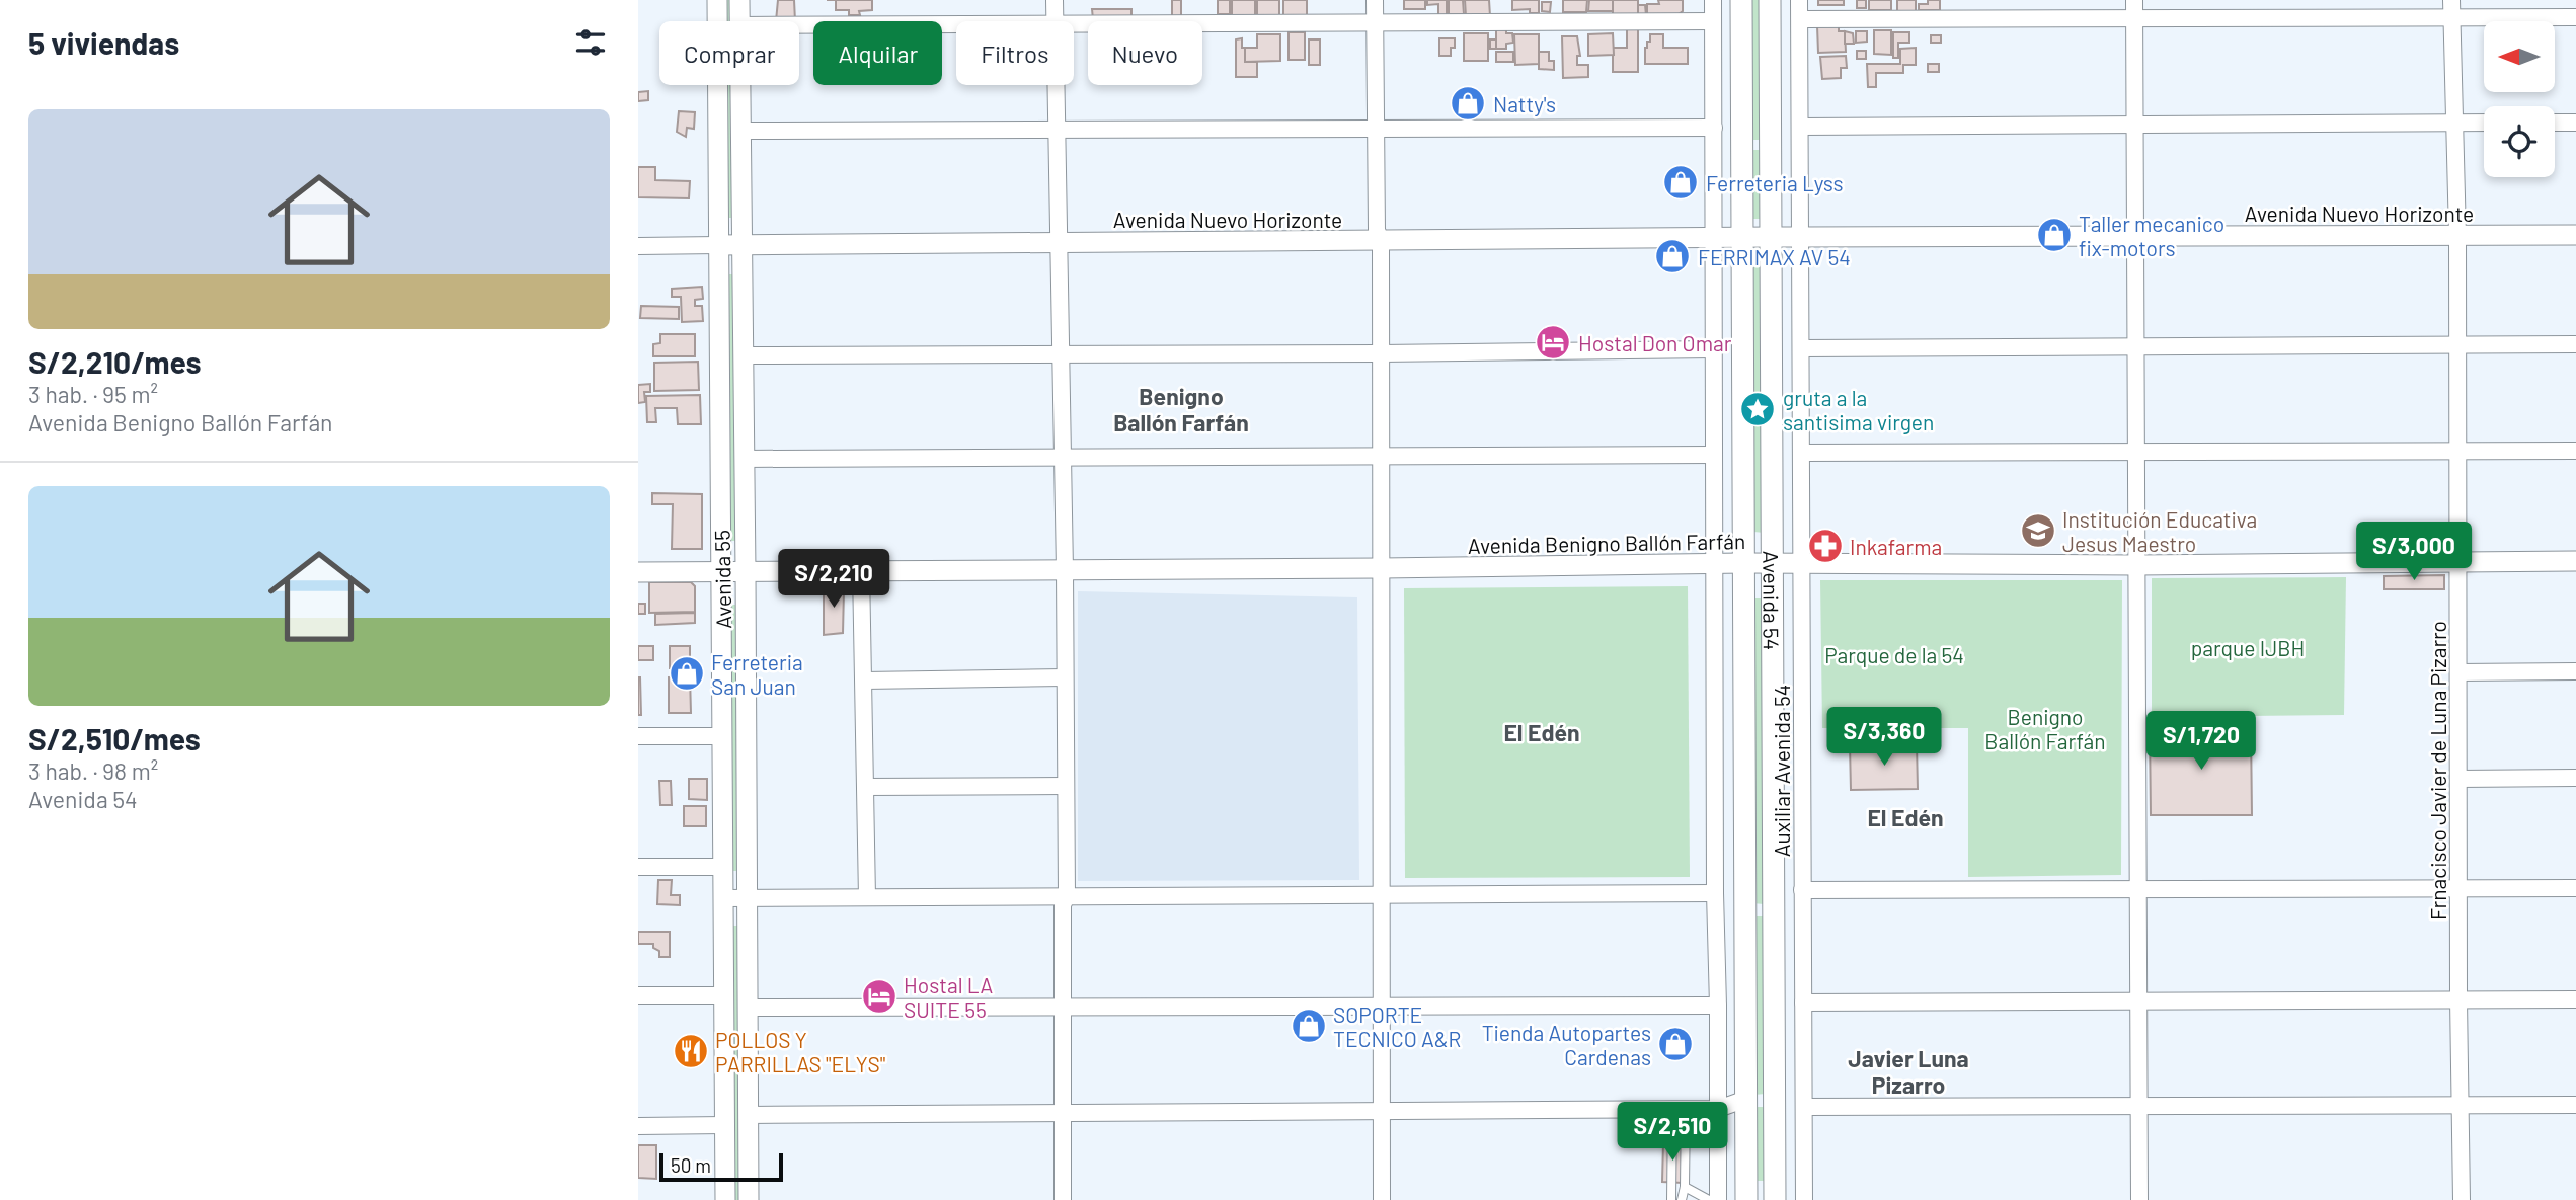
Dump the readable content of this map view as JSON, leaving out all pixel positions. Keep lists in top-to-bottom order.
{
  "streets": {
    "main road": ["Avenida 54"],
    "street": [
      "Avenida Nuevo Horizonte",
      "Avenida Benigno Ballón Farfán",
      "Avenida 55",
      "Auxiliar Avenida 54",
      "Frnacisco Javier de Luna Pizarro"
    ]
  },
  "crossings": [
    ["Avenida Nuevo Horizonte", "Avenida 55"],
    ["Avenida Nuevo Horizonte", "Avenida 54"],
    ["Avenida Nuevo Horizonte", "Auxiliar Avenida 54"],
    ["Avenida Nuevo Horizonte", "Frnacisco Javier de Luna Pizarro"],
    ["Avenida Benigno Ballón Farfán", "Avenida 55"],
    ["Avenida Benigno Ballón Farfán", "Avenida 54"],
    ["Avenida Benigno Ballón Farfán", "Auxiliar Avenida 54"],
    ["Avenida Benigno Ballón Farfán", "Frnacisco Javier de Luna Pizarro"]
  ],
  "districts": [
    "Benigno Ballón Farfán",
    "El Edén",
    "El Edén",
    "Javier Luna Pizarro"
  ],
  "parks": ["parque IJBH", "Parque de la 54", "Benigno Ballón Farfán"],
  "places": {
    "shop": [
      "Natty's",
      "Ferreteria Lyss",
      "Taller mecanico fix-motors",
      "FERRIMAX AV 54",
      "Ferreteria San Juan",
      "SOPORTE TECNICO A&R",
      "Tienda Autopartes Cardenas"
    ],
    "hotel": ["Hostal Don Omar", "Hostal LA SUITE 55"],
    "place": ["gruta a la santisima virgen"],
    "school or university": ["Institución Educativa Jesus Maestro"],
    "pharmacy": ["Inkafarma"],
    "restaurant": ["POLLOS Y PARRILLAS \"ELYS\""]
  },
  "scale_bar": "50 m",
  "north": "left",
  "page": {
    "heading": "5 viviendas",
    "chip": [
      "Comprar",
      "Alquilar",
      "Filtros",
      "Nuevo"
    ],
    "list": [
      {
        "name": "S/2,210/mes",
        "note": "3 hab. · 95 m² · Avenida Benigno Ballón Farfán"
      },
      {
        "name": "S/2,510/mes",
        "note": "3 hab. · 98 m² · Avenida 54"
      }
    ],
    "price": [
      "S/3,000",
      "S/2,210",
      "S/3,360",
      "S/1,720",
      "S/2,510"
    ],
    "scale": "50 m"
  }
}
